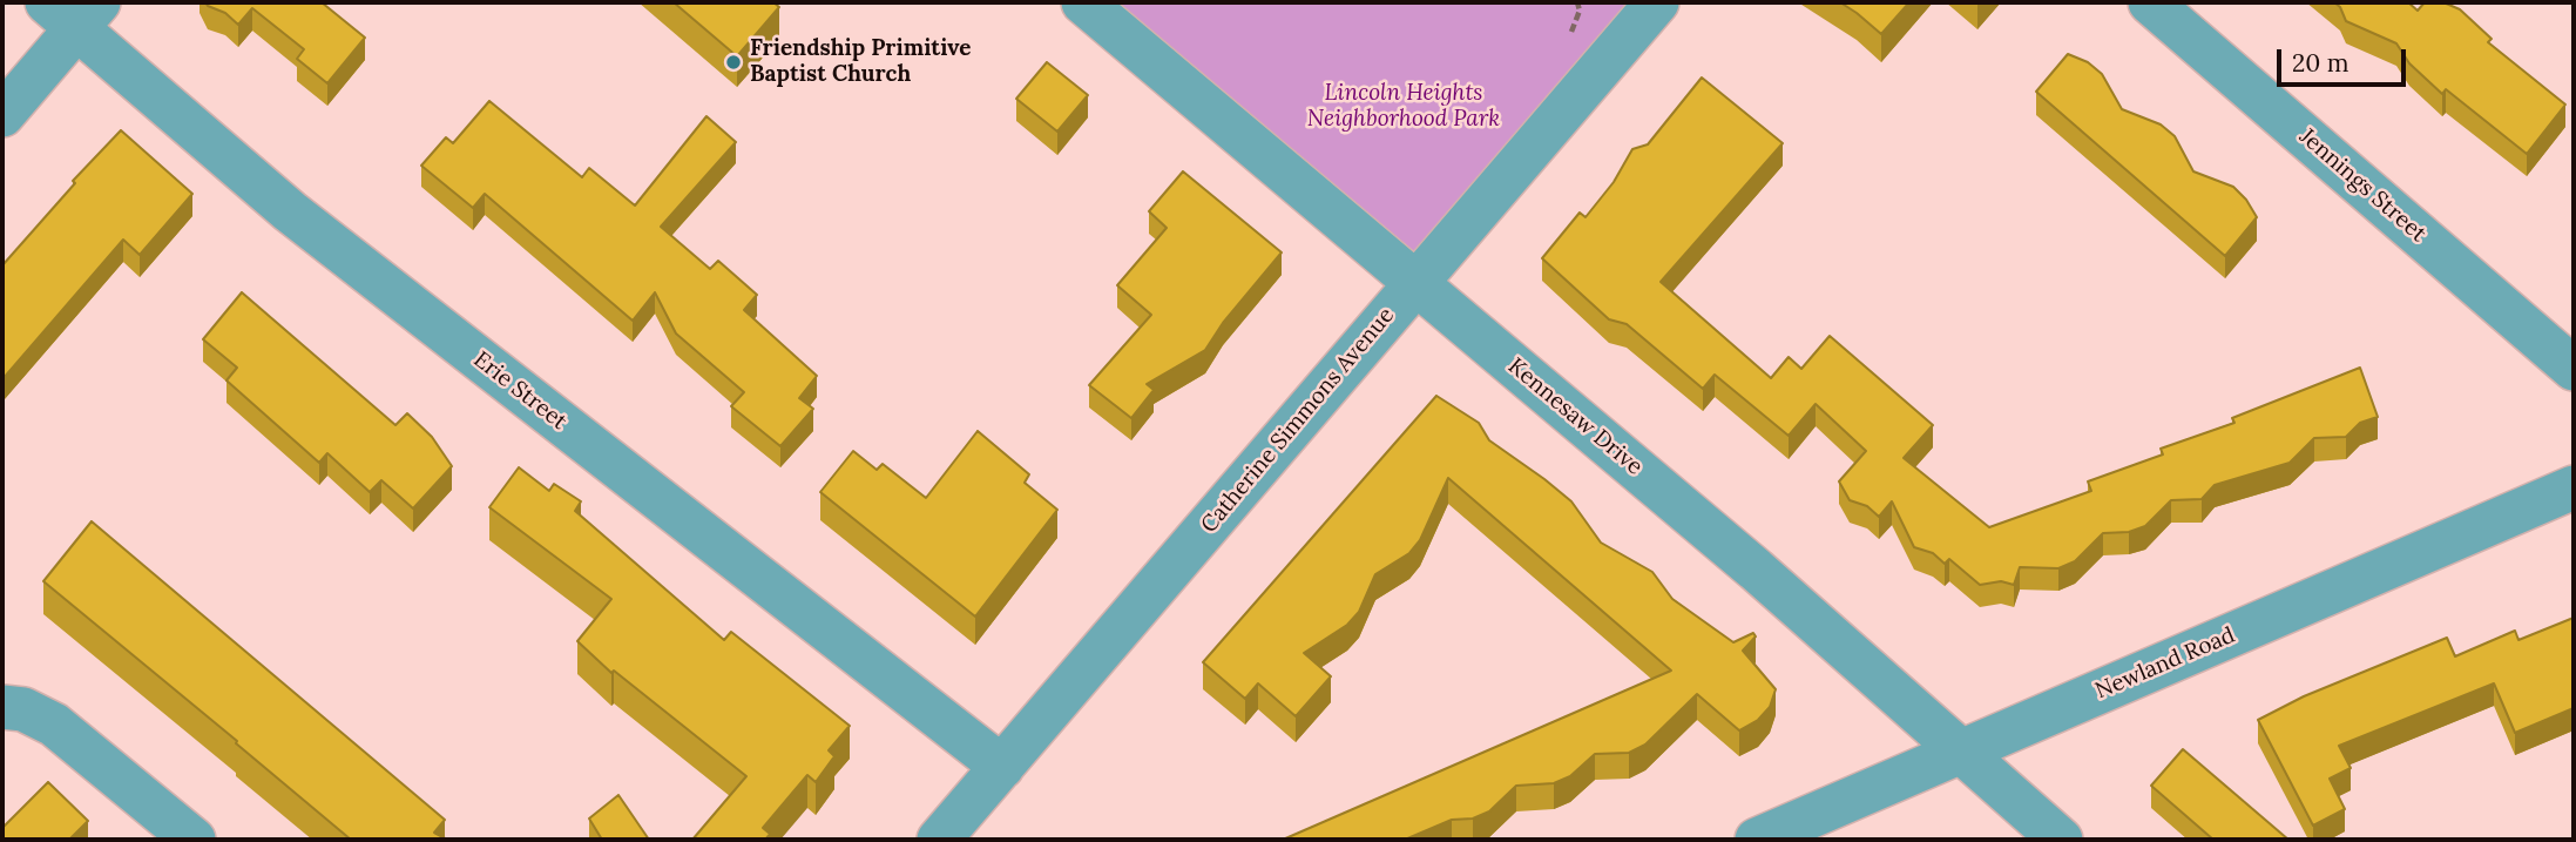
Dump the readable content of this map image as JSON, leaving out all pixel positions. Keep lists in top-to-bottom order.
{
  "streets": {
    "street": [
      "Jennings Street",
      "Erie Street",
      "Kennesaw Drive",
      "Catherine Simmons Avenue",
      "Newland Road"
    ]
  },
  "crossings": [
    ["Erie Street", "Catherine Simmons Avenue"],
    ["Kennesaw Drive", "Catherine Simmons Avenue"],
    ["Kennesaw Drive", "Newland Road"]
  ],
  "parks": ["Lincoln Heights Neighborhood Park"],
  "places": ["Friendship Primitive Baptist Church"],
  "scale_bar": "20 m"
}
